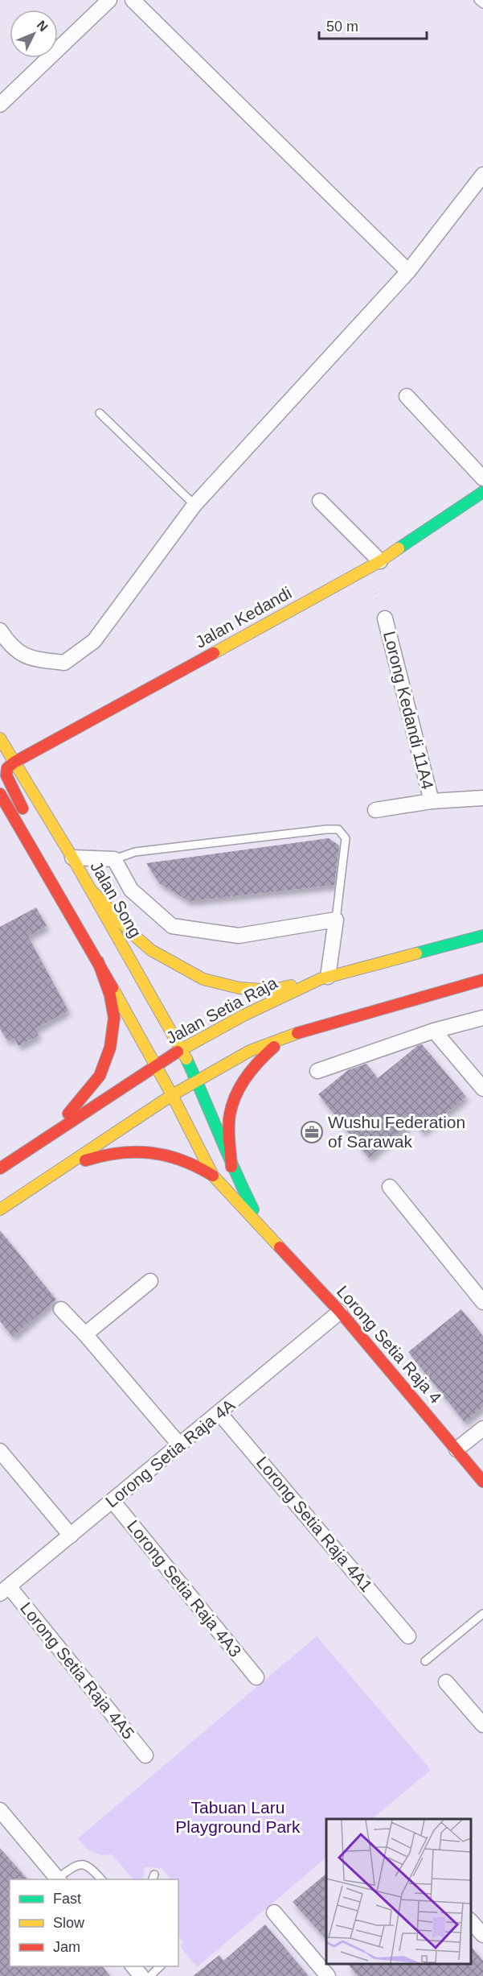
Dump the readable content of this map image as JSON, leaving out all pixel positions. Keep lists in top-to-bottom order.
{
  "streets": {
    "main road": [
      "Jalan Kedandi",
      "Jalan Song",
      "Jalan Setia Raja",
      "Lorong Setia Raja 4"
    ],
    "street": [
      "Lorong Kedandi 11A4",
      "Lorong Setia Raja 4A",
      "Lorong Setia Raja 4A1",
      "Lorong Setia Raja 4A3",
      "Lorong Setia Raja 4A5"
    ]
  },
  "crossings": [
    ["Jalan Kedandi", "Jalan Song"],
    ["Jalan Song", "Jalan Setia Raja"],
    ["Jalan Song", "Lorong Setia Raja 4"],
    ["Lorong Setia Raja 4", "Lorong Setia Raja 4A"],
    ["Lorong Setia Raja 4A", "Lorong Setia Raja 4A1"],
    ["Lorong Setia Raja 4A", "Lorong Setia Raja 4A3"],
    ["Lorong Setia Raja 4A", "Lorong Setia Raja 4A5"]
  ],
  "parks": ["Tabuan Laru Playground Park"],
  "places": {
    "office": ["Wushu Federation of Sarawak"]
  },
  "legend": ["Fast", "Slow", "Jam"],
  "scale_bar": "50 m",
  "north": "top right"
}
